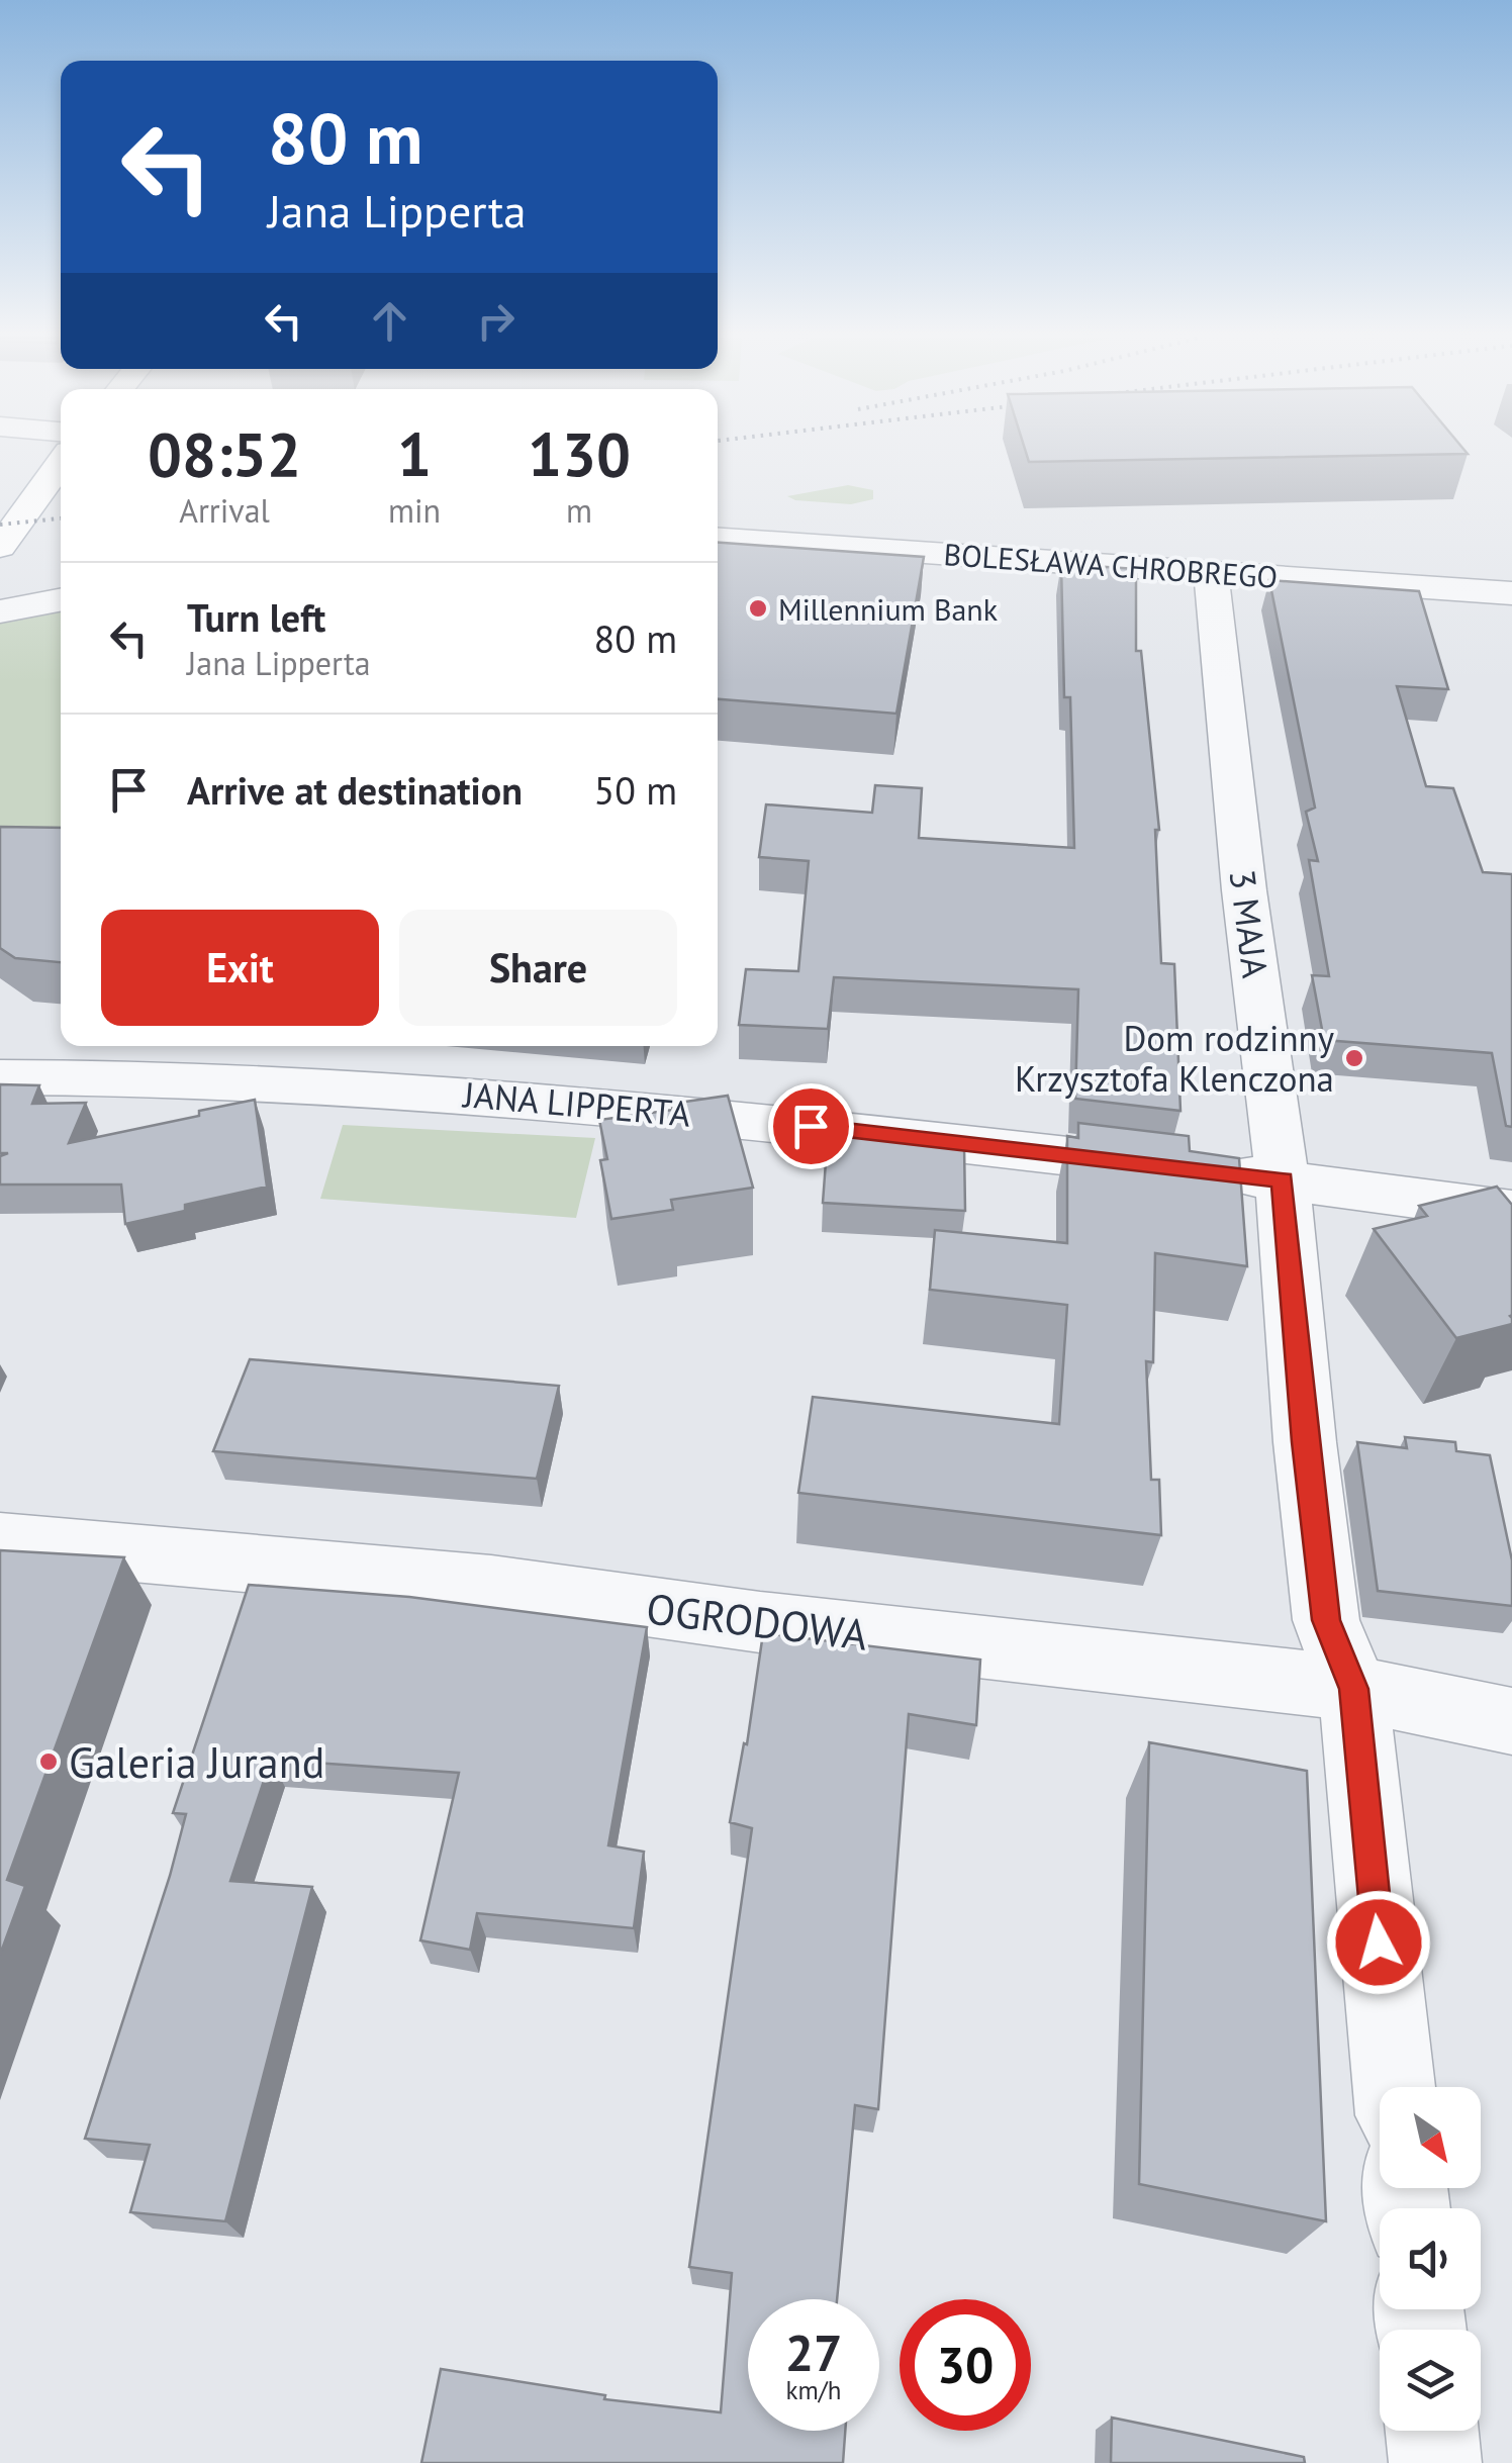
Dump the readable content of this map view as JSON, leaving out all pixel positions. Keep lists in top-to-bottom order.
{
  "streets": {
    "street": [
      "BOLESŁAWA CHROBREGO",
      "3 MAJA",
      "JANA LIPPERTA",
      "OGRODOWA"
    ]
  },
  "crossings": [
    ["BOLESŁAWA CHROBREGO", "3 MAJA"],
    ["3 MAJA", "JANA LIPPERTA"],
    ["3 MAJA", "OGRODOWA"]
  ],
  "places": ["Millennium Bank", "Dom rodzinny Krzysztofa Klenczona", "Galeria Jurand"],
  "north": "bottom right",
  "page": {
    "turn": ["80 m", "Jana Lipperta"],
    "eta": [
      "08:52",
      "Arrival",
      "1",
      "min",
      "130",
      "m"
    ],
    "list": [
      {
        "name": "Turn left",
        "note": "Jana Lipperta",
        "value": "80 m"
      },
      {
        "name": "Arrive at destination",
        "value": "50 m"
      }
    ],
    "buttons": ["Exit", "Share"],
    "speed": "27 km/h",
    "limit": "30"
  }
}
